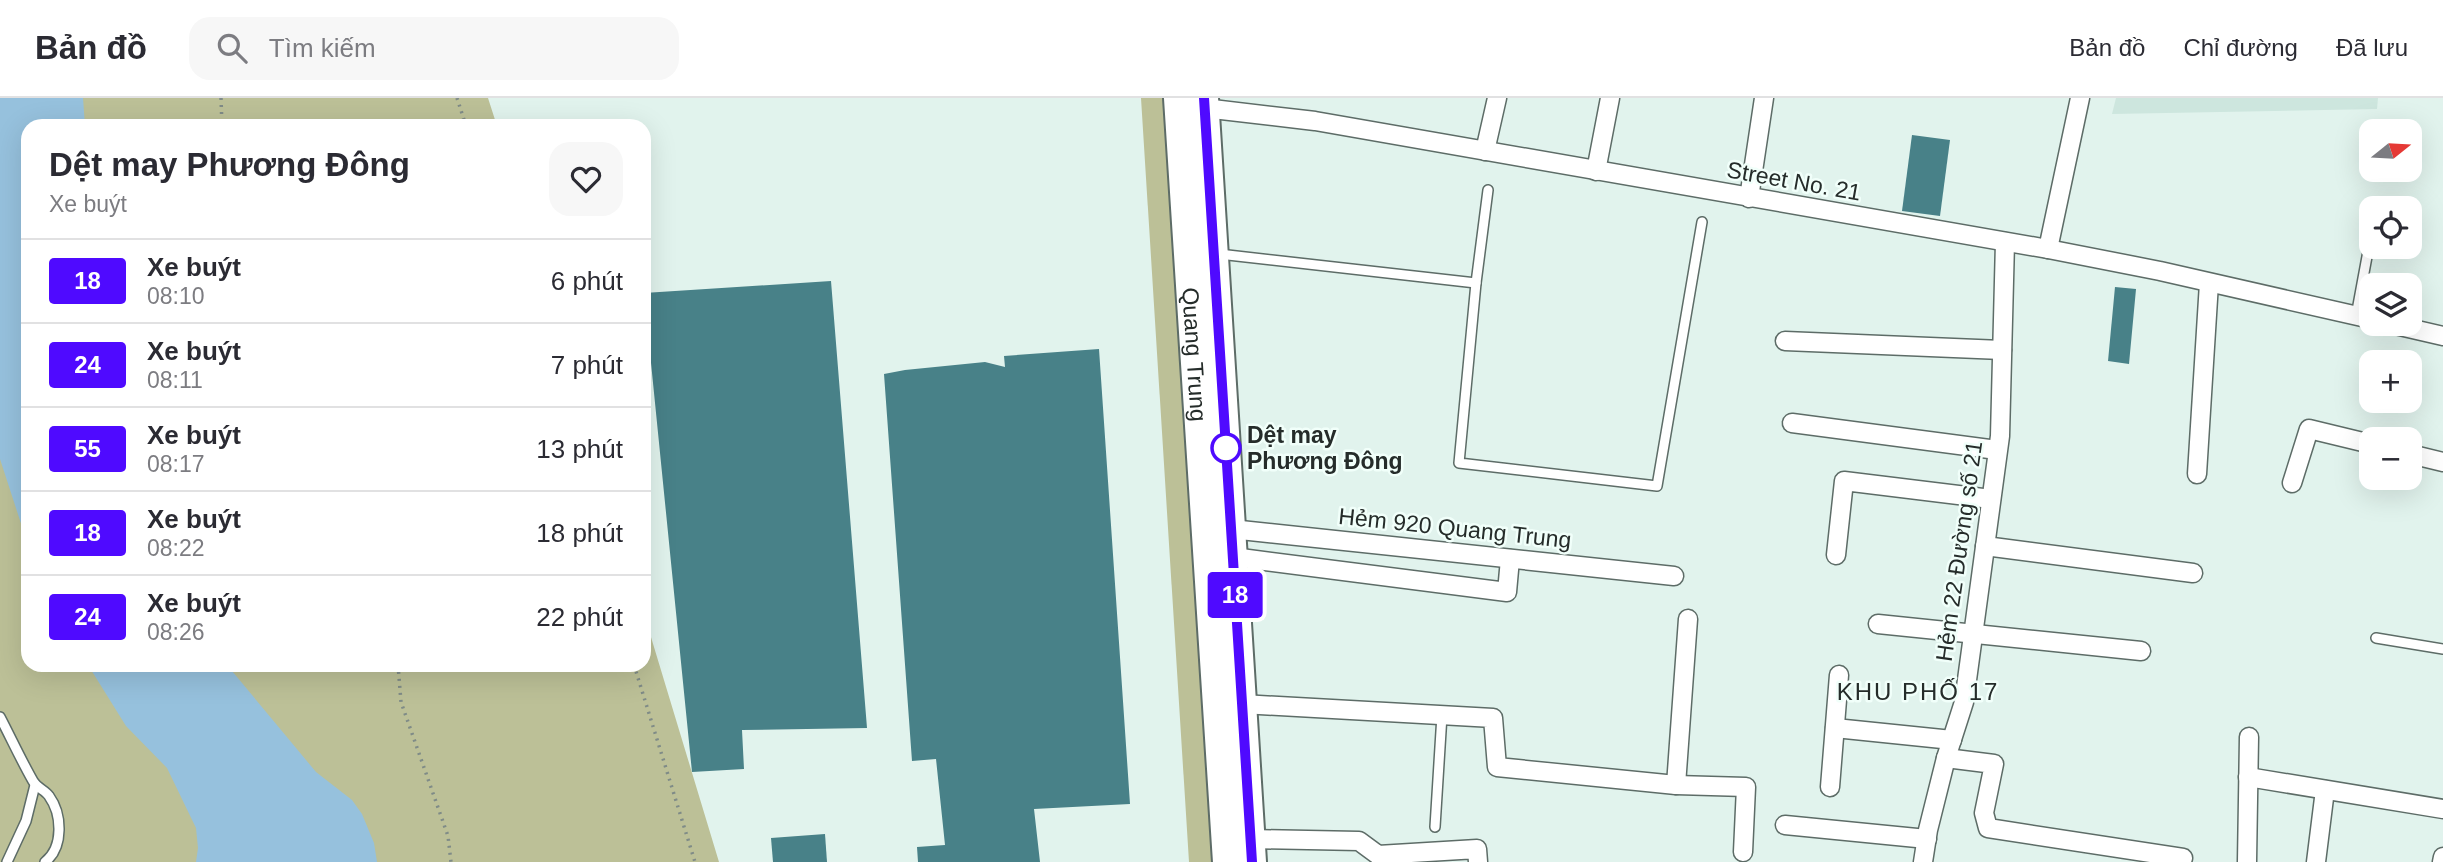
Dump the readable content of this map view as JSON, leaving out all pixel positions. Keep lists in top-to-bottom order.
{
  "streets": {
    "main road": ["Quang Trung"],
    "street": ["Street No. 21", "Hẻm 920 Quang Trung", "Hẻm 22 Đường số 21"]
  },
  "crossings": [
    ["Street No. 21", "Quang Trung"],
    ["Street No. 21", "Hẻm 22 Đường số 21"],
    ["Quang Trung", "Hẻm 920 Quang Trung"]
  ],
  "districts": ["KHU PHỐ 17"],
  "places": ["Dệt may Phương Đông"],
  "lines": ["bus line 18"],
  "north": "right",
  "page": {
    "header": "Bản đồ",
    "search": "Tìm kiếm",
    "nav": ["Bản đồ", "Chỉ đường", "Đã lưu"],
    "on_map": "18",
    "map_buttons": ["+", "−"],
    "heading": ["Dệt may Phương Đông", "Xe buýt"],
    "list": [
      {
        "mark": "18",
        "name": "Xe buýt",
        "note": "08:10",
        "value": "6 phút"
      },
      {
        "mark": "24",
        "name": "Xe buýt",
        "note": "08:11",
        "value": "7 phút"
      },
      {
        "mark": "55",
        "name": "Xe buýt",
        "note": "08:17",
        "value": "13 phút"
      },
      {
        "mark": "18",
        "name": "Xe buýt",
        "note": "08:22",
        "value": "18 phút"
      },
      {
        "mark": "24",
        "name": "Xe buýt",
        "note": "08:26",
        "value": "22 phút"
      }
    ]
  }
}
